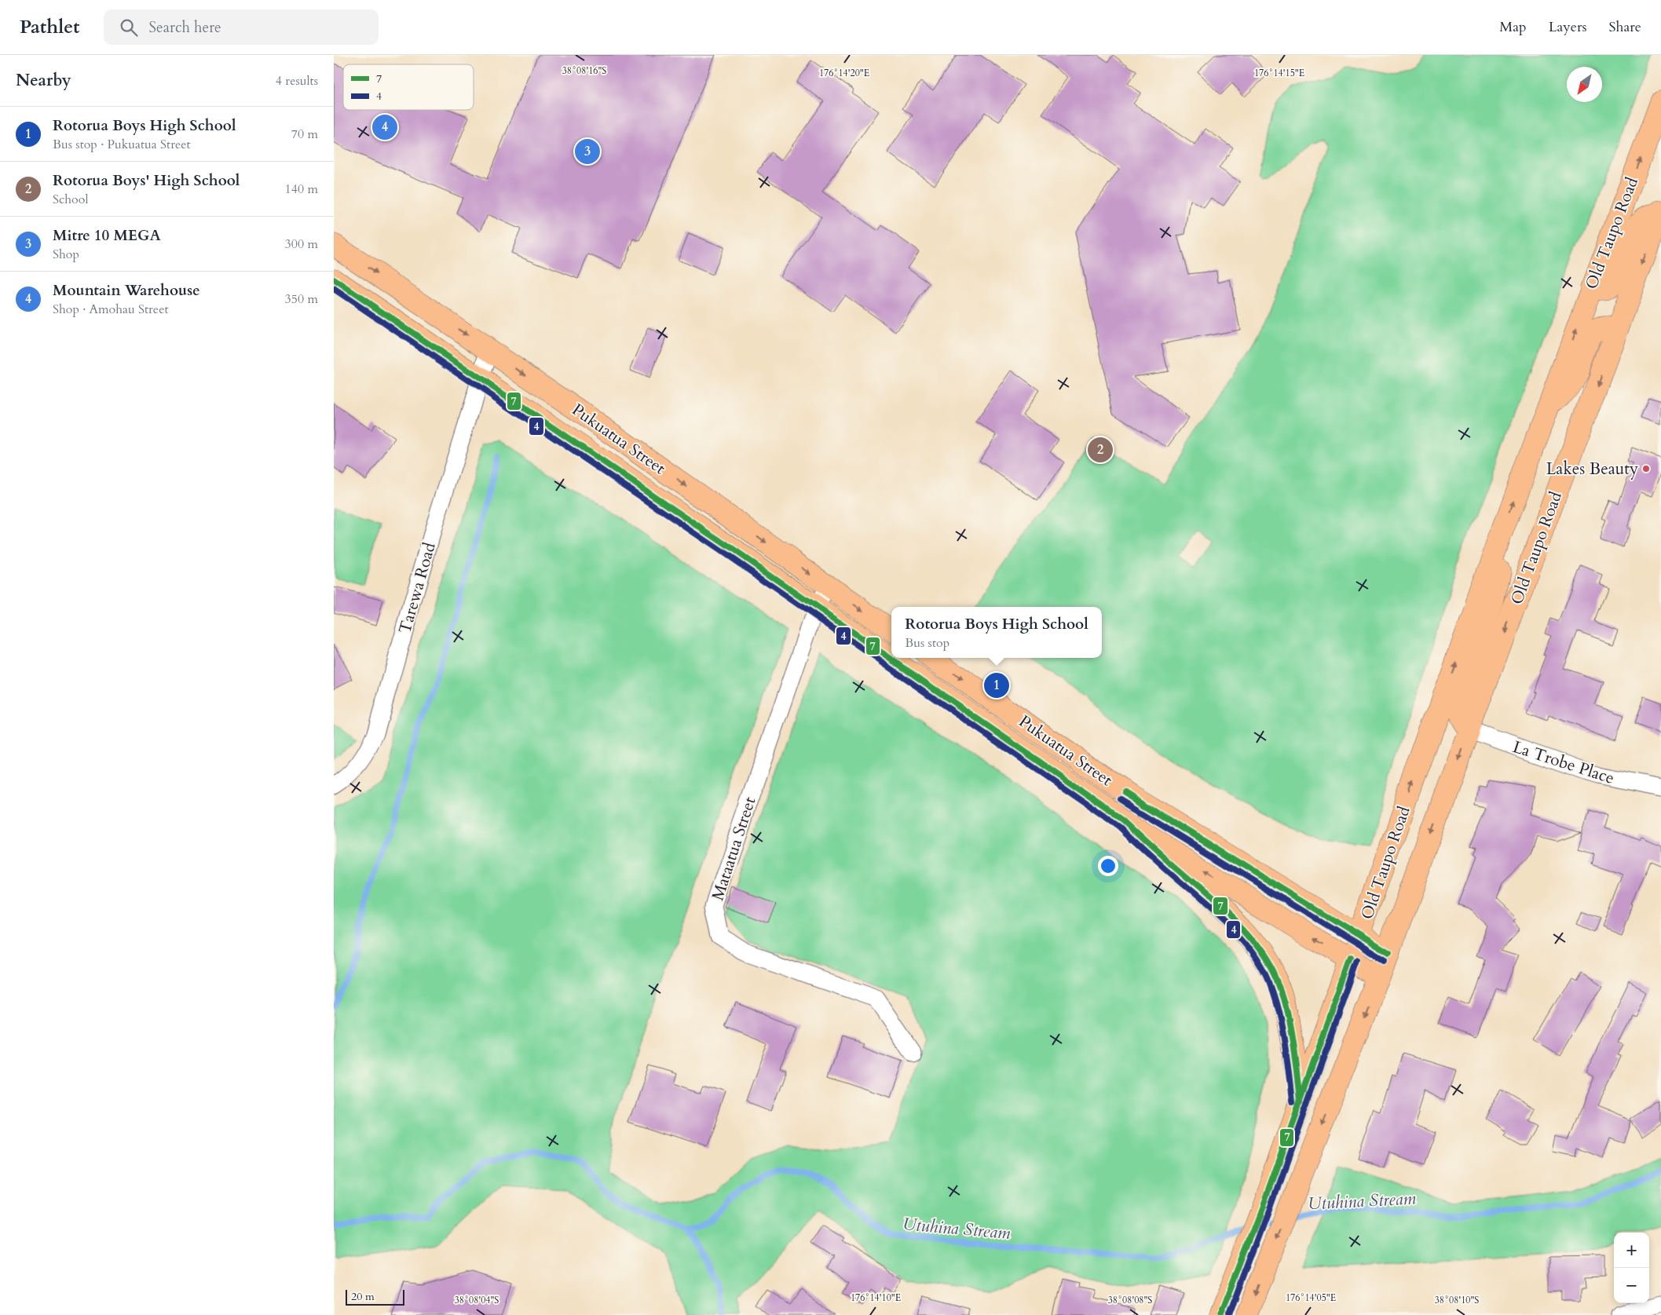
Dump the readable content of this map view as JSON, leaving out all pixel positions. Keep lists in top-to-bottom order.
{
  "streets": {
    "main road": ["Old Taupo Road", "Pukuatua Street"],
    "street": ["Tarewa Road", "La Trobe Place", "Mataatua Street"]
  },
  "crossings": [
    ["Old Taupo Road", "Pukuatua Street"],
    ["Old Taupo Road", "La Trobe Place"],
    ["Pukuatua Street", "Tarewa Road"],
    ["Pukuatua Street", "Mataatua Street"]
  ],
  "water": ["Utuhina Stream"],
  "places": ["Lakes Beauty"],
  "lines": ["transit line 7", "transit line 4"],
  "legend": ["7", "4"],
  "scale_bar": "20 m",
  "north": "bottom left",
  "page": {
    "header": "Pathlet",
    "search": "Search here",
    "nav": ["Map", "Layers", "Share"],
    "heading": ["Nearby", "4 results"],
    "list": [
      {
        "mark": "1",
        "name": "Rotorua Boys High School",
        "note": "Bus stop · Pukuatua Street",
        "value": "70 m"
      },
      {
        "mark": "2",
        "name": "Rotorua Boys' High School",
        "note": "School",
        "value": "140 m"
      },
      {
        "mark": "3",
        "name": "Mitre 10 MEGA",
        "note": "Shop",
        "value": "300 m"
      },
      {
        "mark": "4",
        "name": "Mountain Warehouse",
        "note": "Shop · Amohau Street",
        "value": "350 m"
      }
    ],
    "pins": [
      "4",
      "3",
      "2",
      "1"
    ],
    "popup": ["Rotorua Boys High School", "Bus stop"],
    "map_buttons": ["+", "−"],
    "scale": "20 m"
  },
  "coordinates": [
    "38°08'16\"S",
    "176°14'20\"E",
    "176°14'15\"E",
    "176°14'10\"E",
    "176°14'05\"E",
    "38°08'04\"S",
    "38°08'08\"S",
    "38°08'10\"S"
  ]
}
